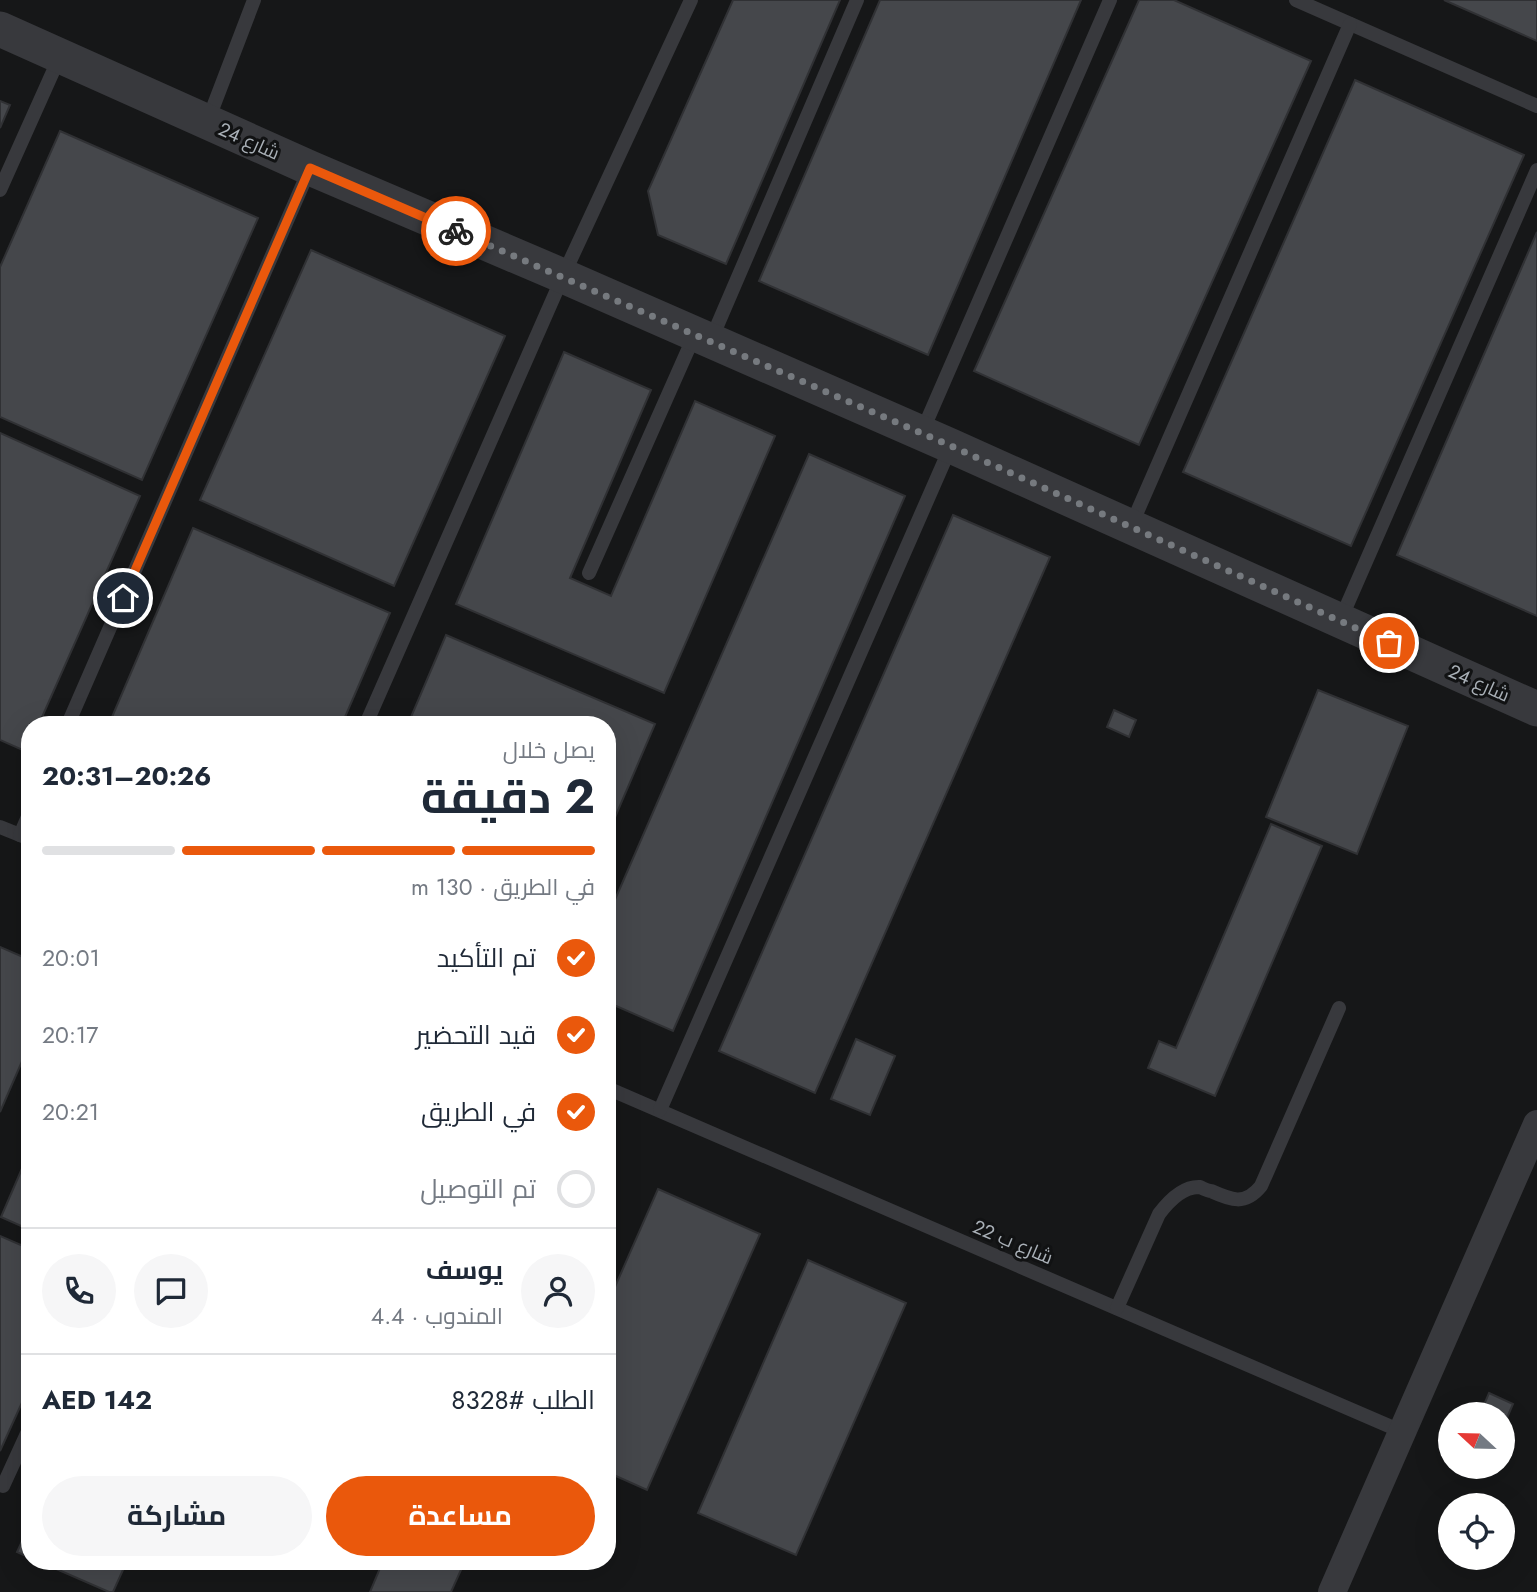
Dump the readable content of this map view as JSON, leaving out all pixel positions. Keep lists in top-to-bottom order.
{
  "streets": {
    "street": ["شارع 24"],
    "lane": ["شارع ب 22"]
  },
  "north": "left",
  "page": {
    "heading": ["2 دقيقة", "يصل خلال", "20:26–20:31"],
    "panel": [
      "يوسف",
      "المندوب · 4.4",
      "الطلب #8328",
      "AED 142"
    ],
    "bar": "في الطريق · 130 m",
    "list": [
      ["تم التأكيد", "20:01"],
      ["قيد التحضير", "20:17"],
      ["في الطريق", "20:21"],
      "تم التوصيل"
    ],
    "buttons": ["مساعدة", "مشاركة"]
  }
}
